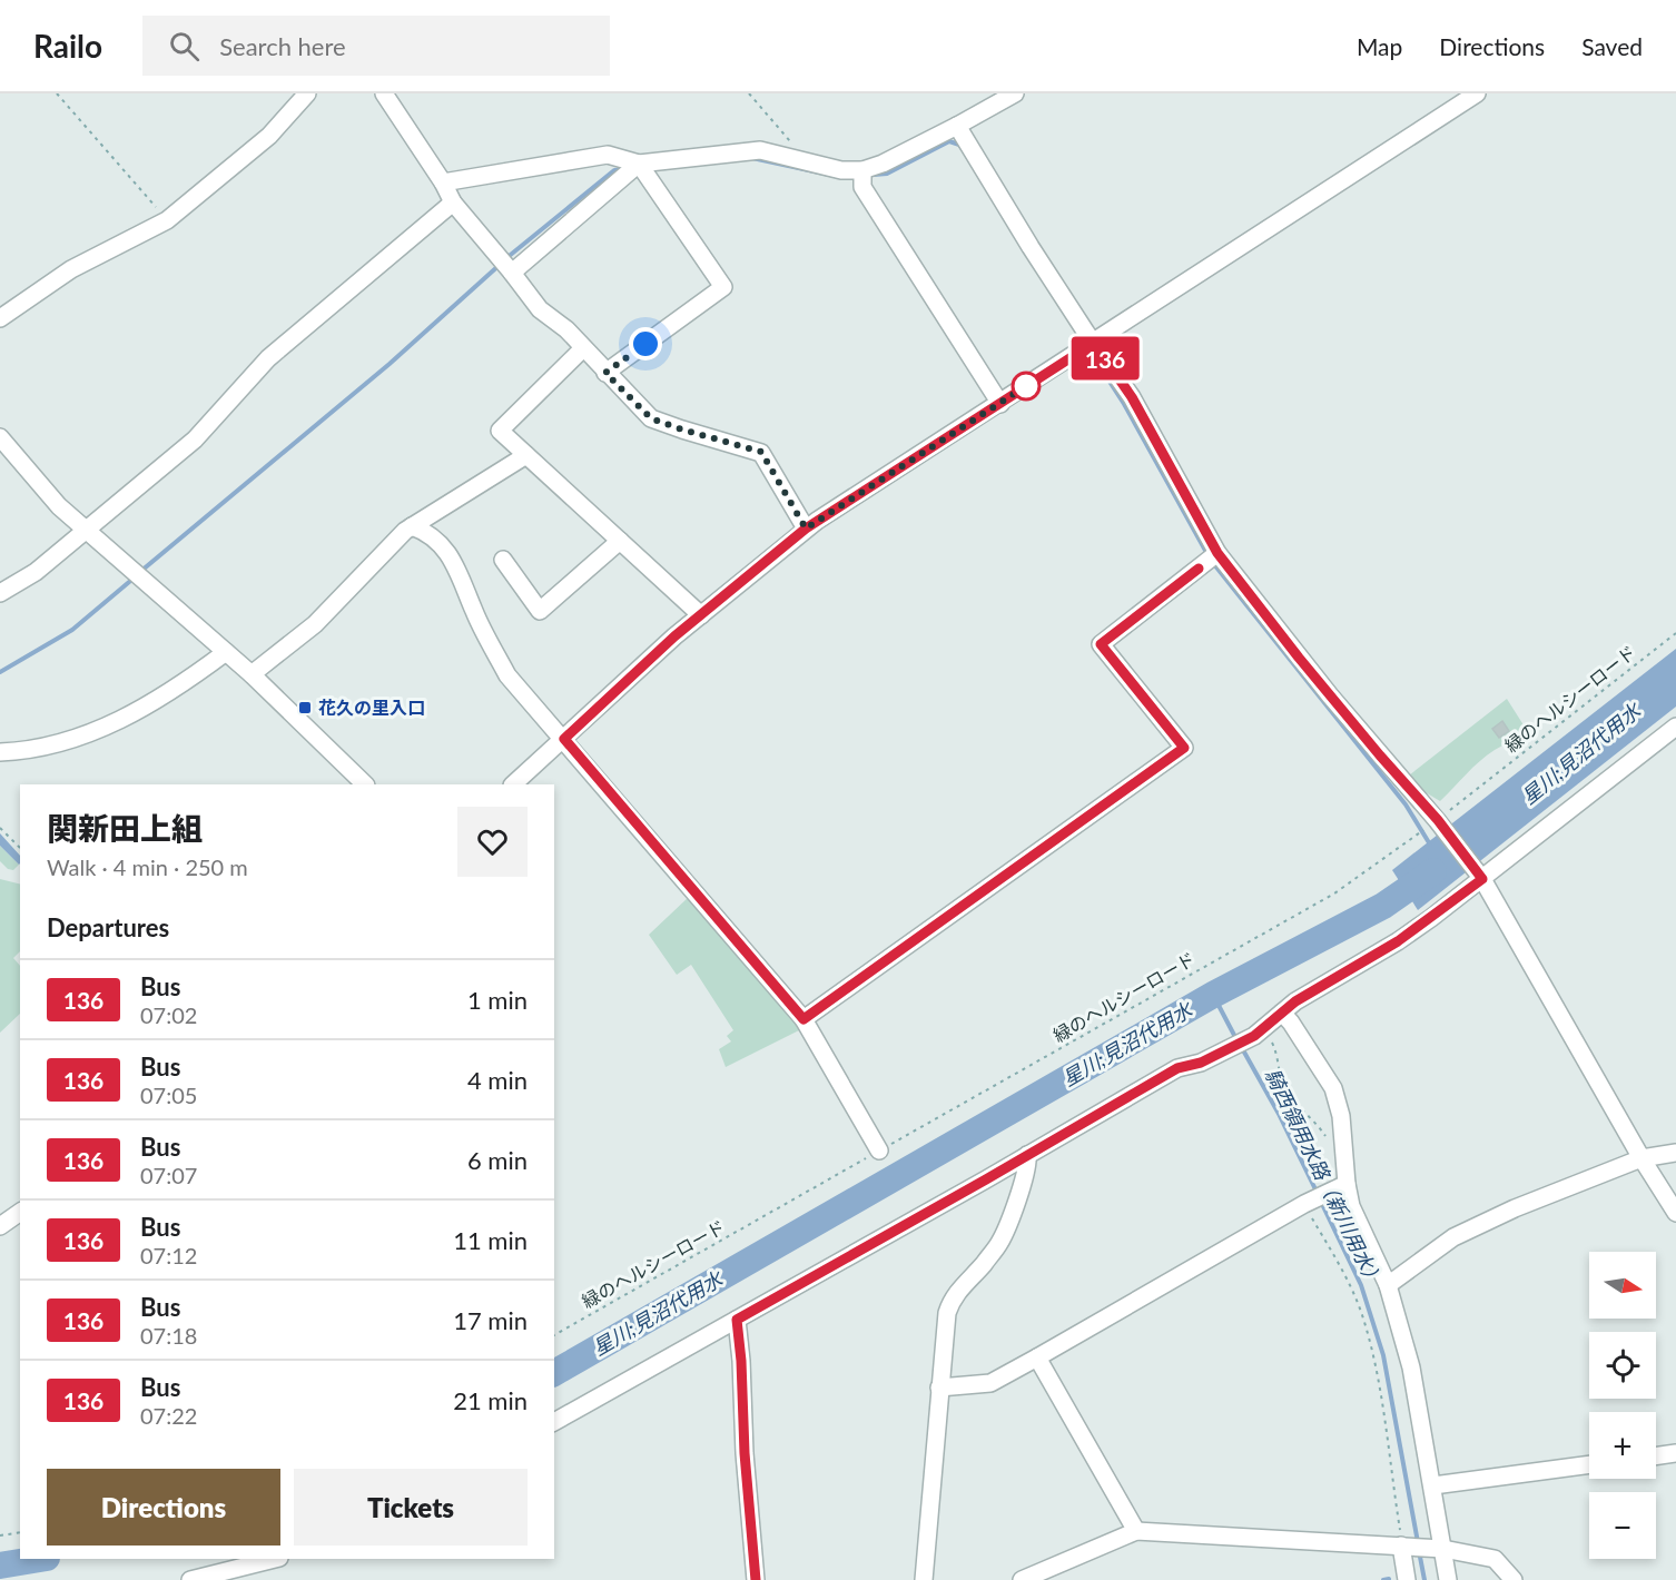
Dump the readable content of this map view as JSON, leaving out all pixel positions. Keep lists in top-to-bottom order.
{
  "streets": {
    "path": ["緑のヘルシーロード"]
  },
  "water": ["星川;見沼代用水", "騎西領用水路（新川用水）"],
  "places": {
    "transit": ["花久の里入口"]
  },
  "lines": ["bus line 136"],
  "north": "right",
  "page": {
    "header": "Railo",
    "search": "Search here",
    "nav": ["Map", "Directions", "Saved"],
    "on_map": "136",
    "heading": [
      ["関新田上組", "Walk · 4 min · 250 m"],
      "Departures"
    ],
    "list": [
      {
        "mark": "136",
        "name": "Bus",
        "note": "07:02",
        "value": "1 min"
      },
      {
        "mark": "136",
        "name": "Bus",
        "note": "07:05",
        "value": "4 min"
      },
      {
        "mark": "136",
        "name": "Bus",
        "note": "07:07",
        "value": "6 min"
      },
      {
        "mark": "136",
        "name": "Bus",
        "note": "07:12",
        "value": "11 min"
      },
      {
        "mark": "136",
        "name": "Bus",
        "note": "07:18",
        "value": "17 min"
      },
      {
        "mark": "136",
        "name": "Bus",
        "note": "07:22",
        "value": "21 min"
      }
    ],
    "map_buttons": ["+", "−"],
    "buttons": ["Directions", "Tickets"]
  }
}
